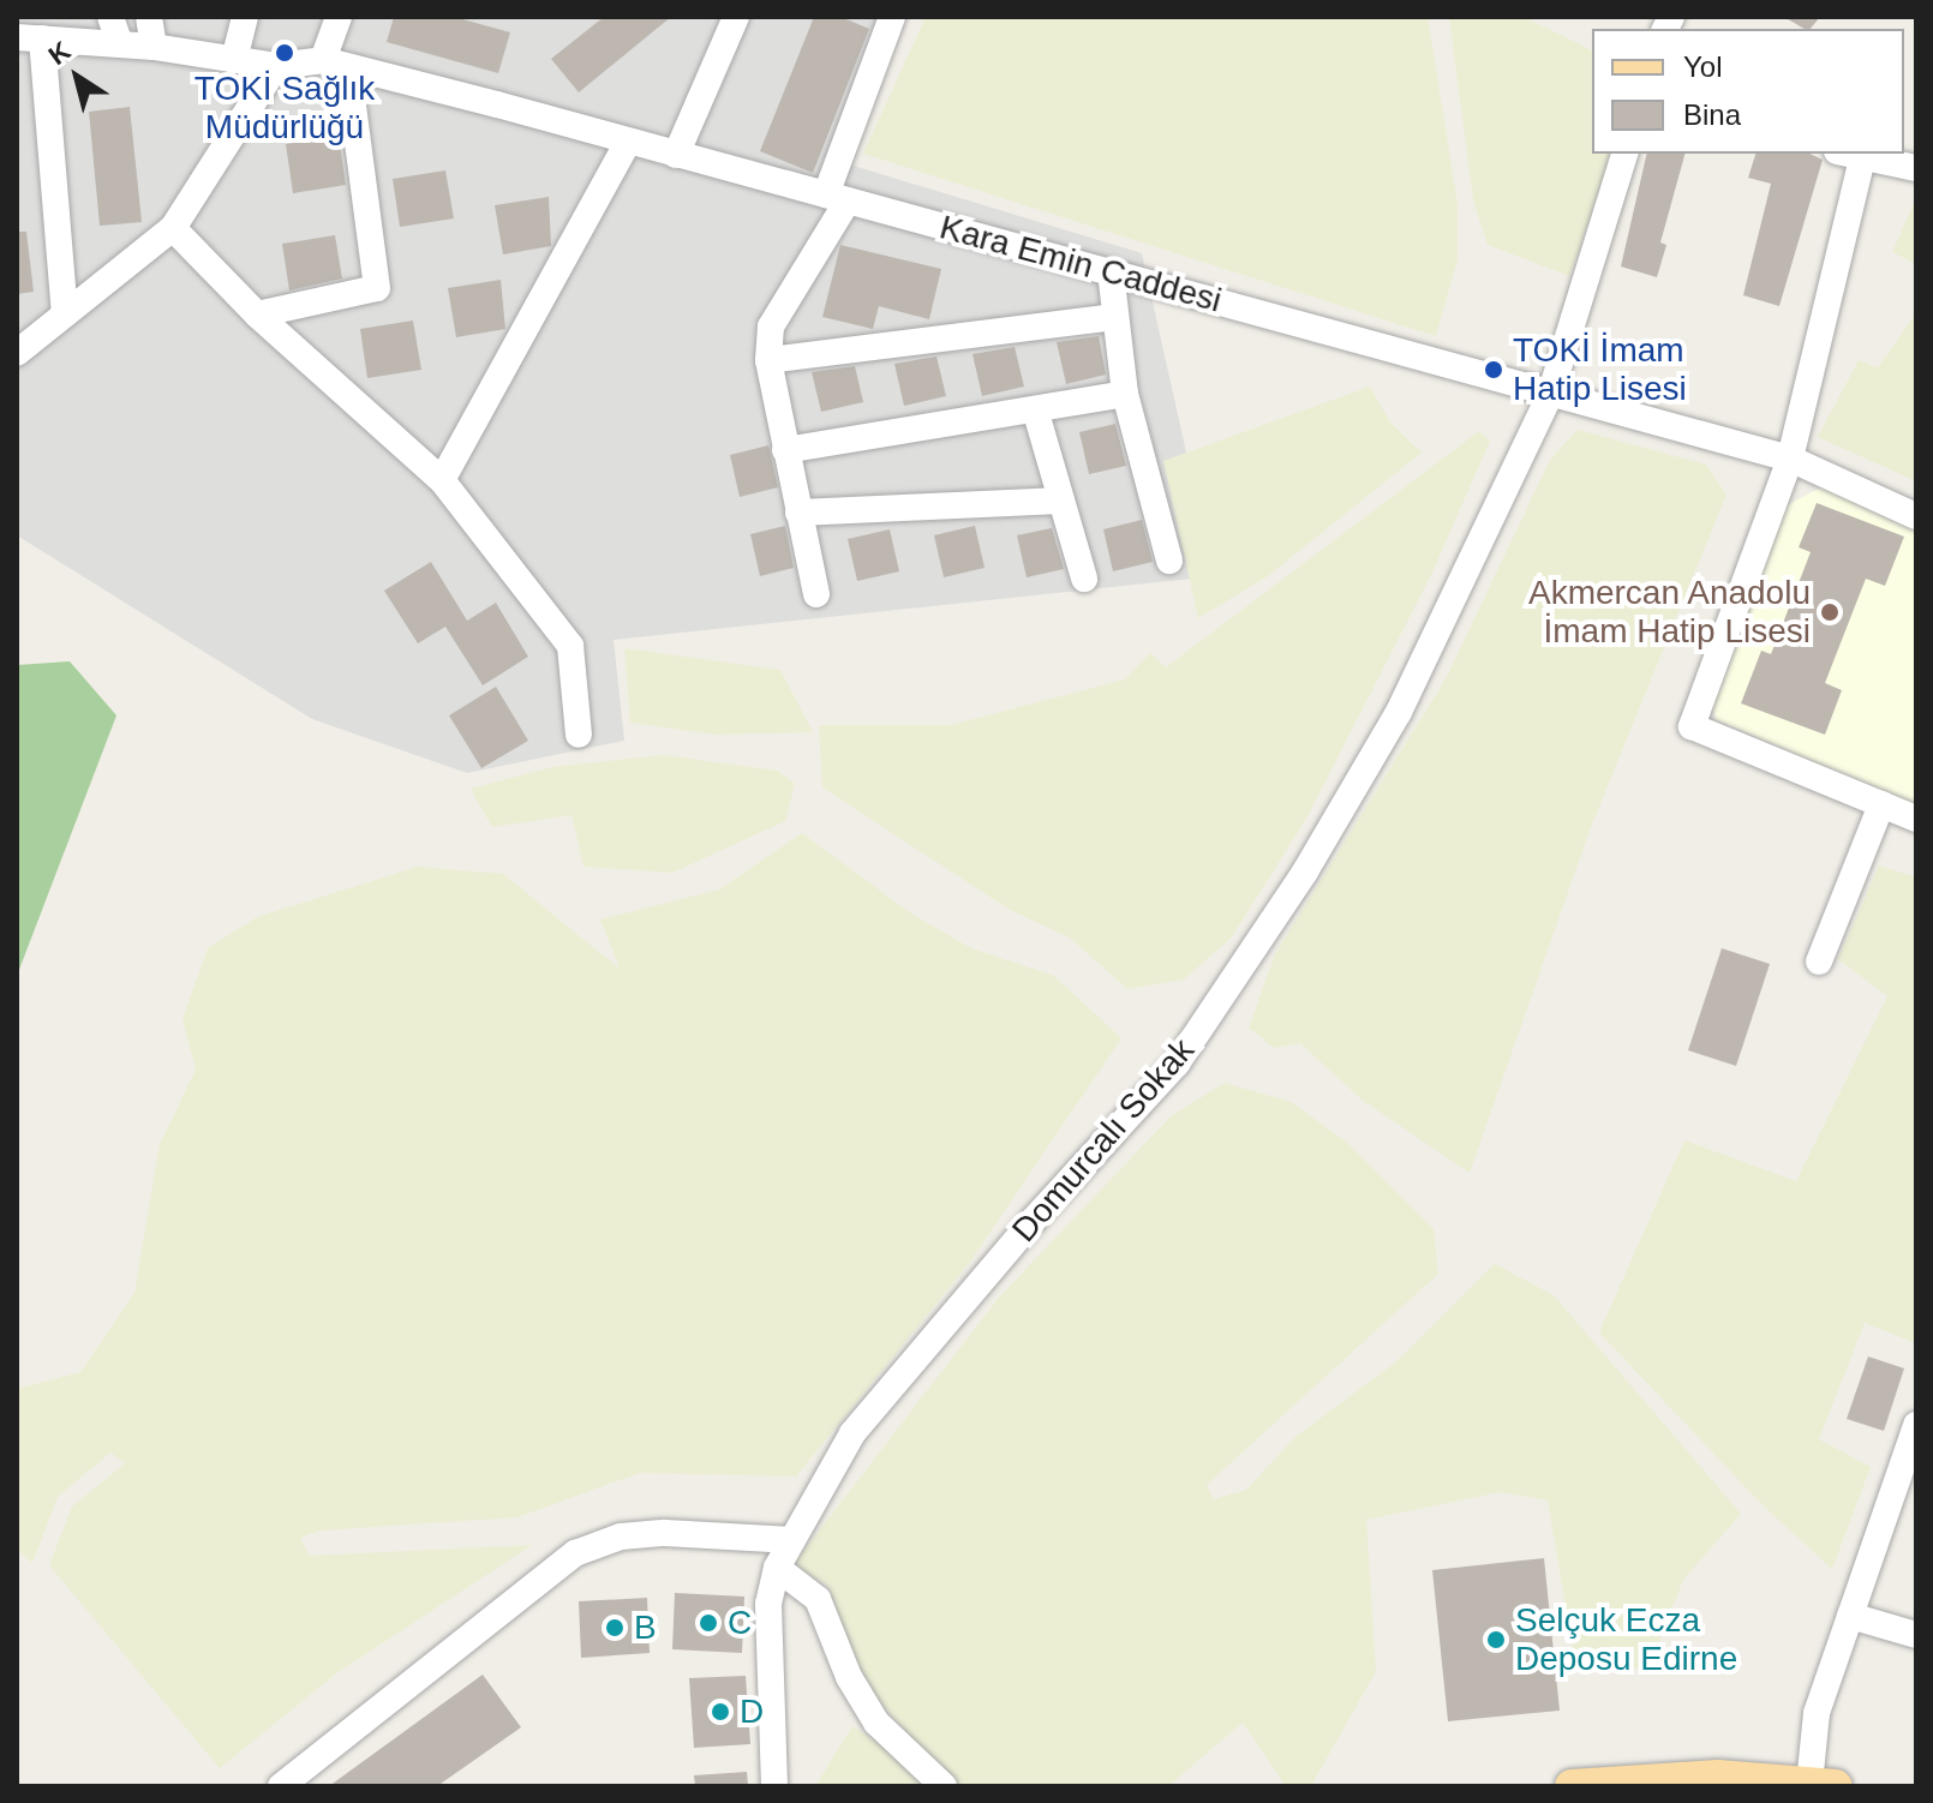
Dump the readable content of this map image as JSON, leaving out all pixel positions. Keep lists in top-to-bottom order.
{
  "streets": {
    "street": ["Kara Emin Caddesi", "Domurcalı Sokak"]
  },
  "crossings": [
    ["Kara Emin Caddesi", "Domurcalı Sokak"]
  ],
  "places": [
    "TOKİ Sağlık Müdürlüğü",
    "TOKİ İmam Hatip Lisesi",
    "Akmercan Anadolu İmam Hatip Lisesi",
    "C",
    "B",
    "Selçuk Ecza Deposu Edirne",
    "D"
  ],
  "legend": ["Yol", "Bina"],
  "north": "top left"
}
